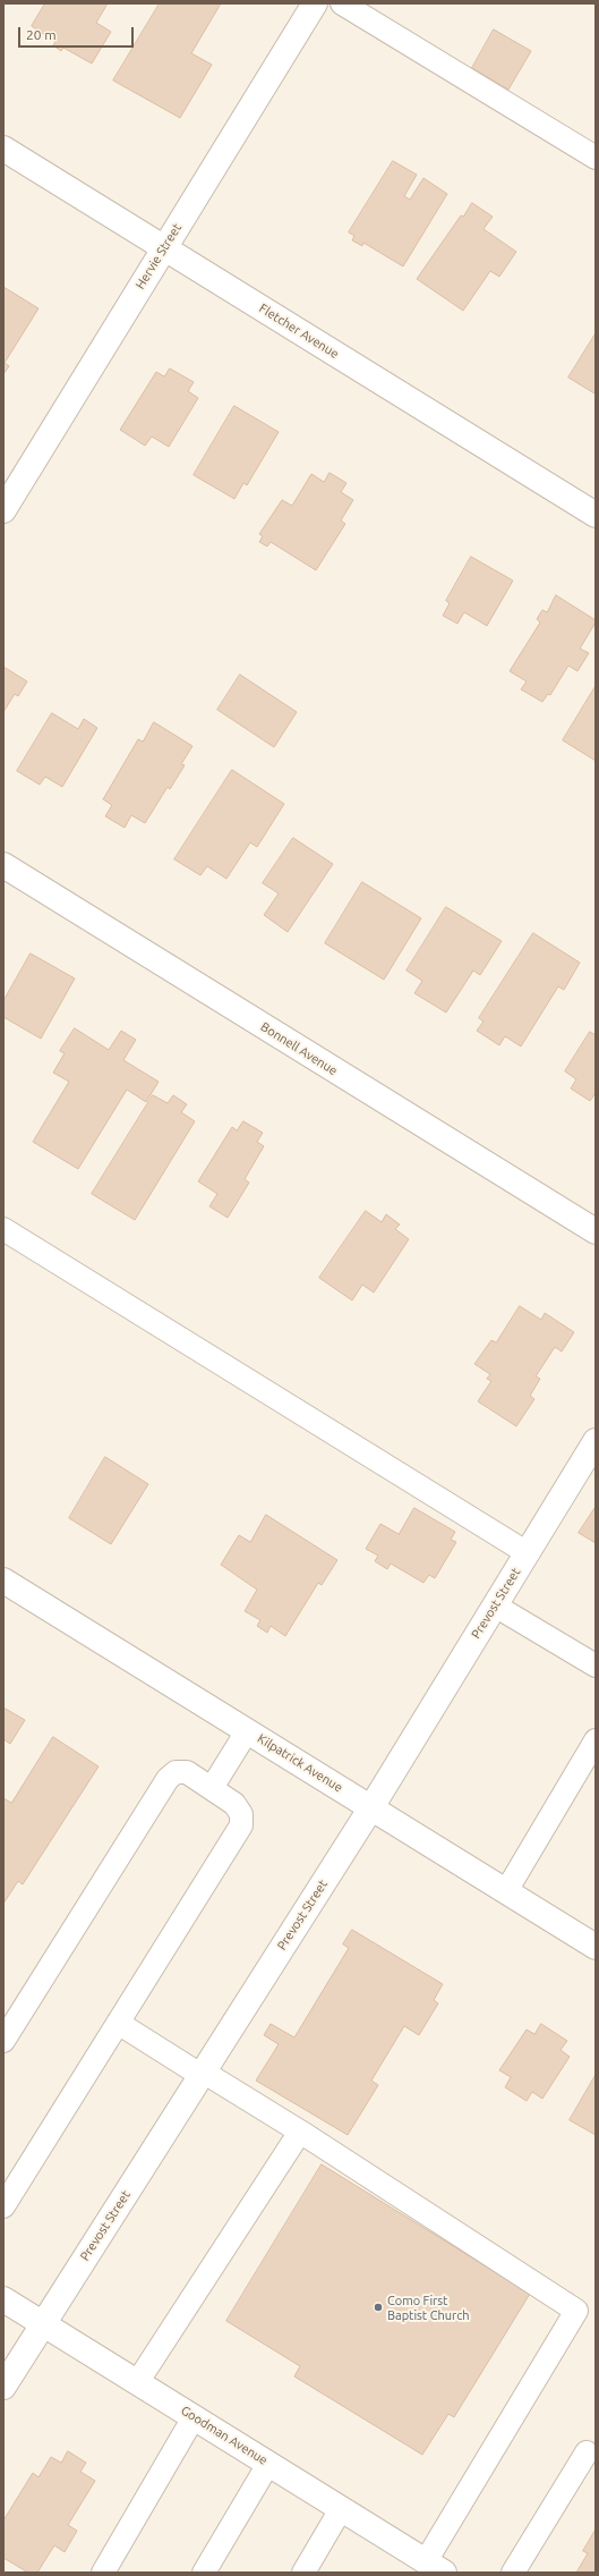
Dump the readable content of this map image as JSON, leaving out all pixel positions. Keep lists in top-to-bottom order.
{
  "streets": {
    "street": [
      "Hervie Street",
      "Fletcher Avenue",
      "Bonnell Avenue",
      "Prevost Street",
      "Kilpatrick Avenue",
      "Goodman Avenue"
    ]
  },
  "crossings": [
    ["Hervie Street", "Fletcher Avenue"],
    ["Prevost Street", "Kilpatrick Avenue"],
    ["Prevost Street", "Goodman Avenue"]
  ],
  "places": ["Como First Baptist Church"],
  "scale_bar": "20 m"
}
